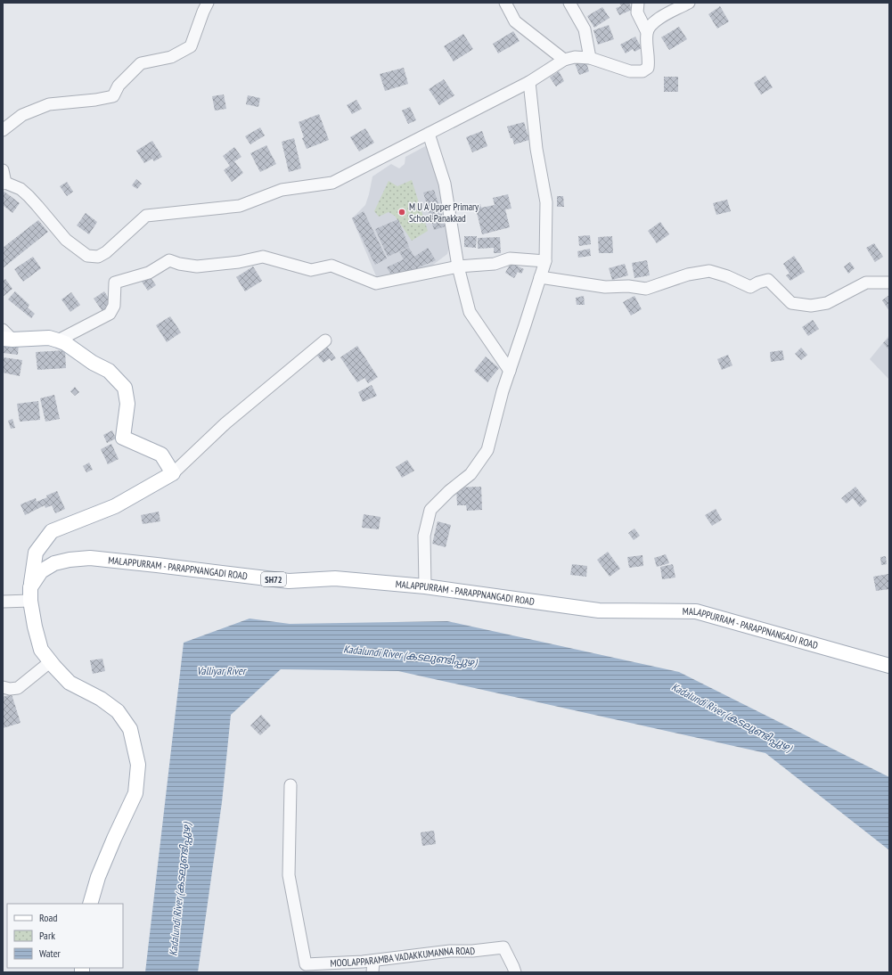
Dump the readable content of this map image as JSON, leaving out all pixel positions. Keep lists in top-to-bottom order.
{
  "streets": {
    "main road": ["MALAPPURRAM - PARAPPNANGADI ROAD", "SH72"],
    "street": ["MOOLAPPARAMBA VADAKKUMANNA ROAD"]
  },
  "water": ["Kadalundi River (കടലുണ്ടിപ്പുഴ)", "Valliyar River"],
  "places": ["M U A Upper Primary School Panakkad"],
  "legend": ["Road", "Park", "Water"]
}
